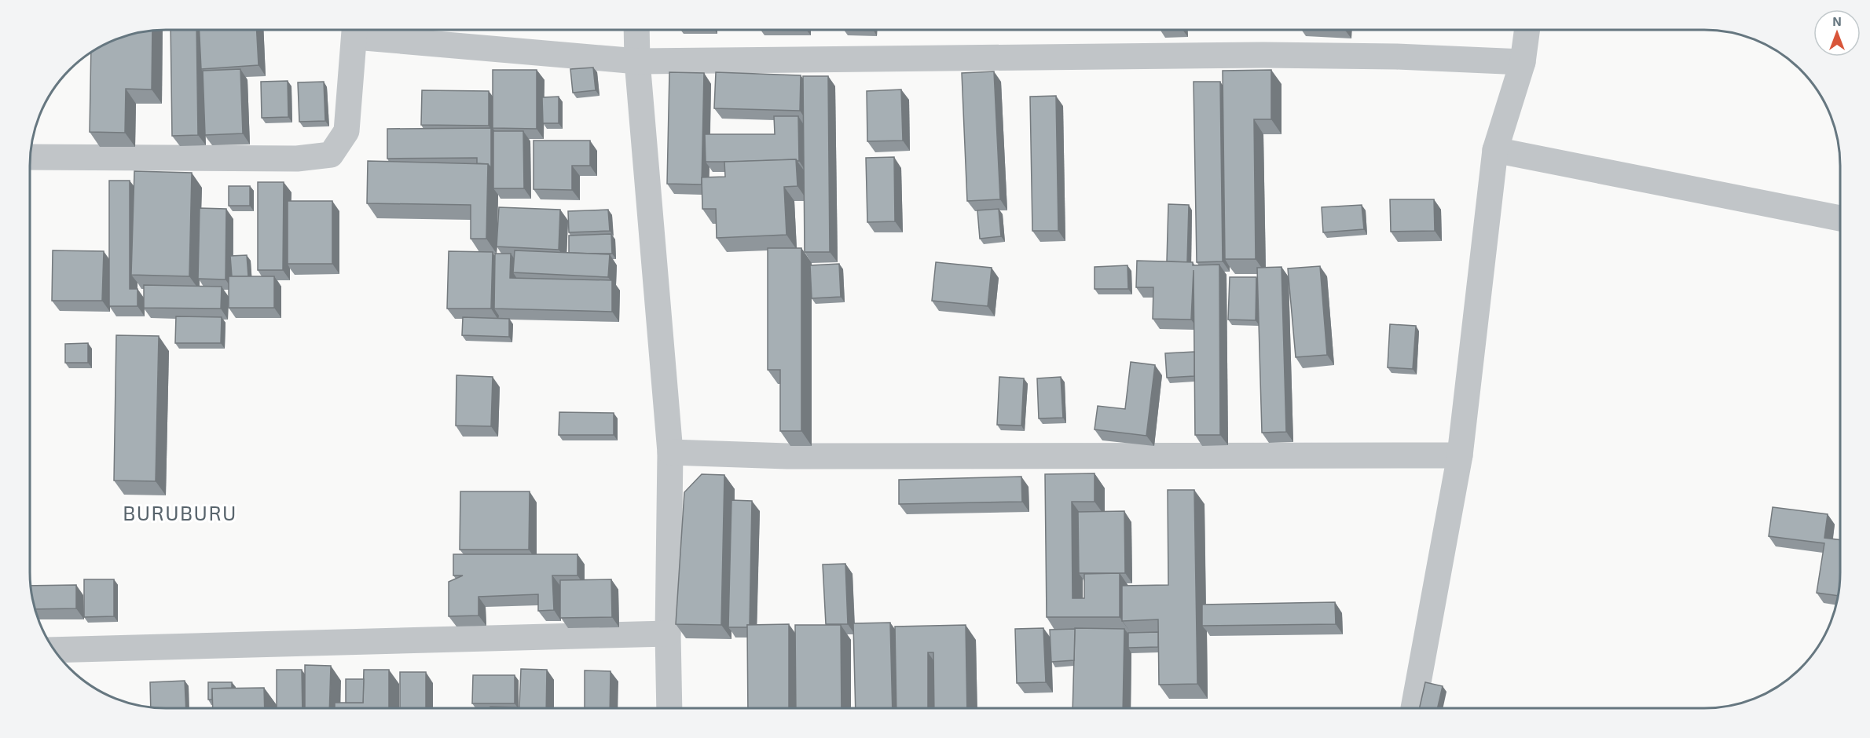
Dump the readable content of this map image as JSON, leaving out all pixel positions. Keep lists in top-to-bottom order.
{
  "districts": ["BURUBURU"],
  "north": "top"
}
